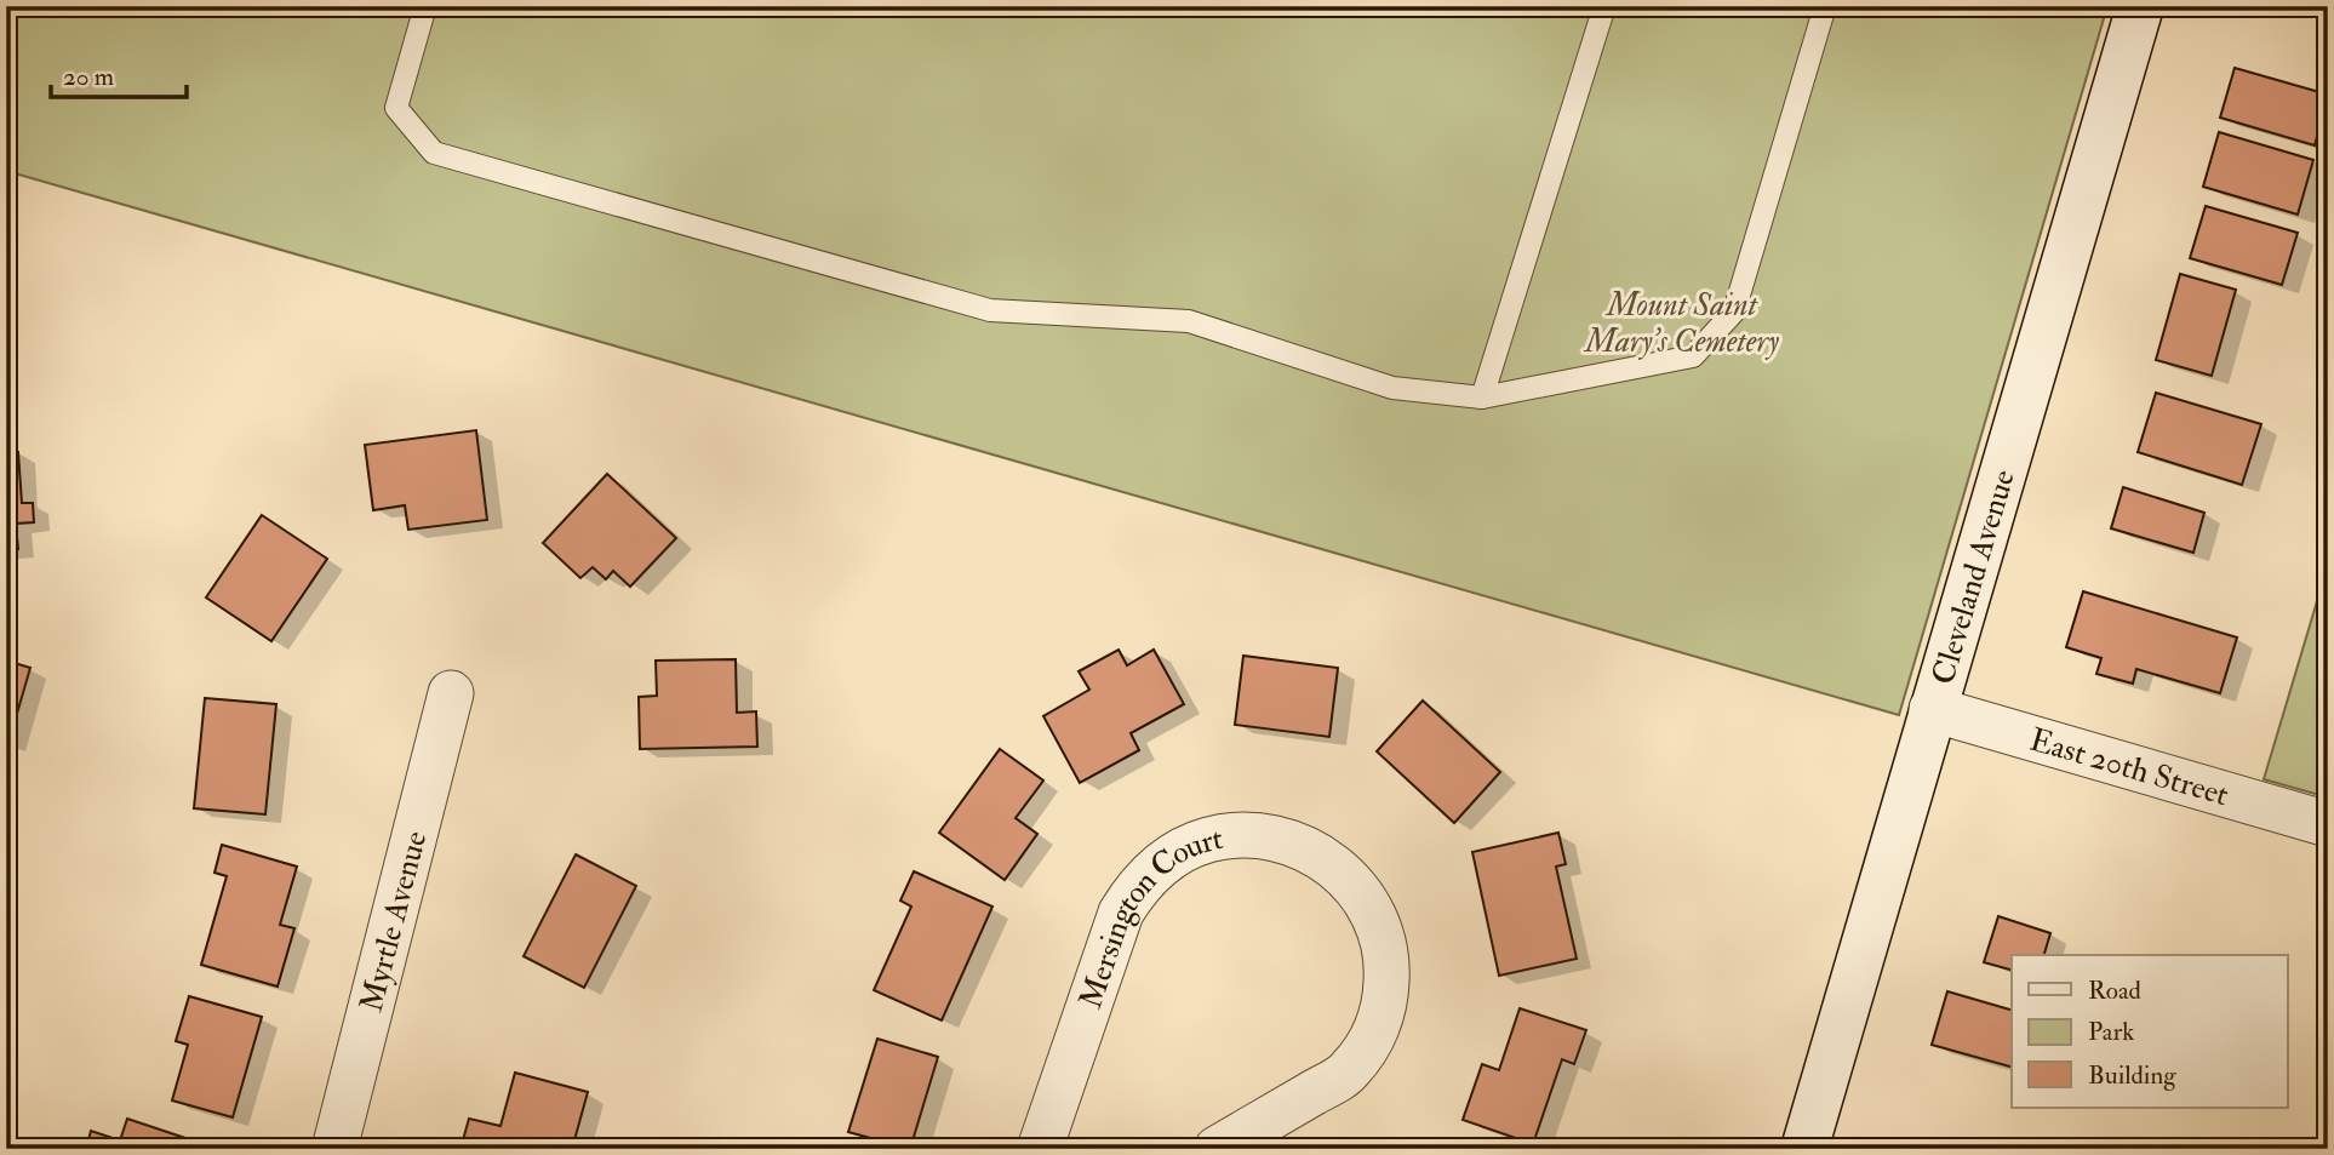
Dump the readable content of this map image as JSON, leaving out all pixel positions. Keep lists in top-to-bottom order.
{
  "streets": {
    "main road": ["Cleveland Avenue"],
    "street": ["East 20th Street", "Myrtle Avenue", "Mersington Court"]
  },
  "crossings": [
    ["Cleveland Avenue", "East 20th Street"]
  ],
  "parks": ["Mount Saint Mary's Cemetery"],
  "legend": ["Road", "Park", "Building"],
  "scale_bar": "20 m"
}
